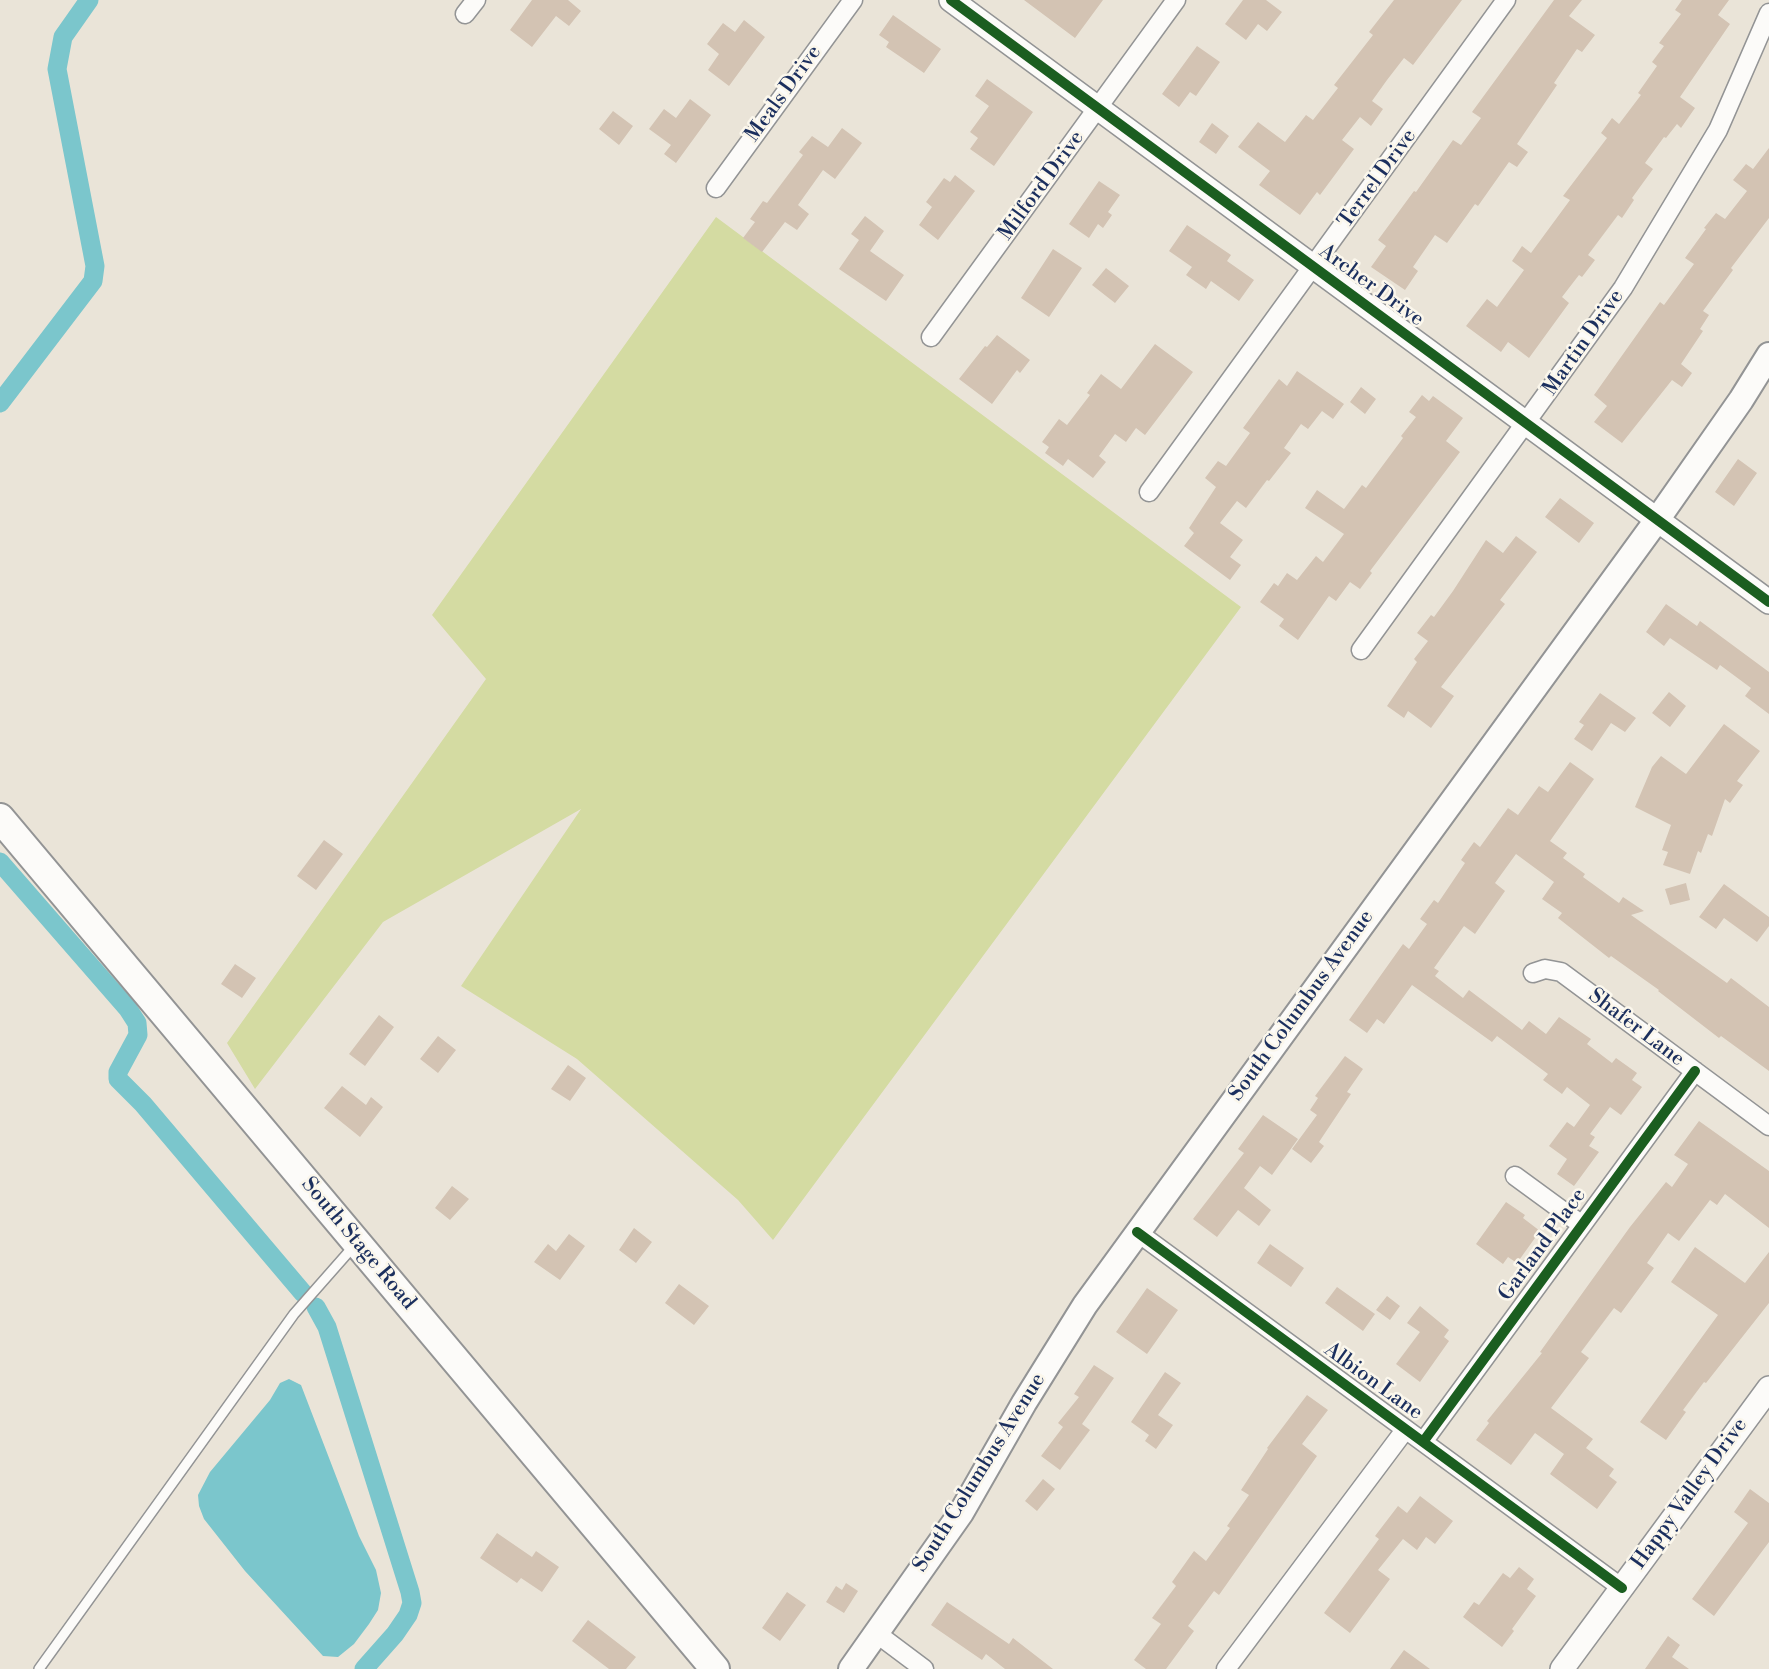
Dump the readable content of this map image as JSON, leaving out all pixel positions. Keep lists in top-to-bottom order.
{
  "streets": {
    "main road": ["South Columbus Avenue", "South Stage Road"],
    "street": [
      "Meals Drive",
      "Terrel Drive",
      "Milford Drive",
      "Archer Drive",
      "Martin Drive",
      "Shafer Lane",
      "Garland Place",
      "Albion Lane",
      "Happy Valley Drive"
    ]
  },
  "crossings": [
    ["Terrel Drive", "Archer Drive"],
    ["Milford Drive", "Archer Drive"],
    ["Archer Drive", "Martin Drive"],
    ["Archer Drive", "South Columbus Avenue"],
    ["South Columbus Avenue", "Albion Lane"],
    ["Shafer Lane", "Garland Place"],
    ["Garland Place", "Albion Lane"],
    ["Albion Lane", "Happy Valley Drive"]
  ]
}
